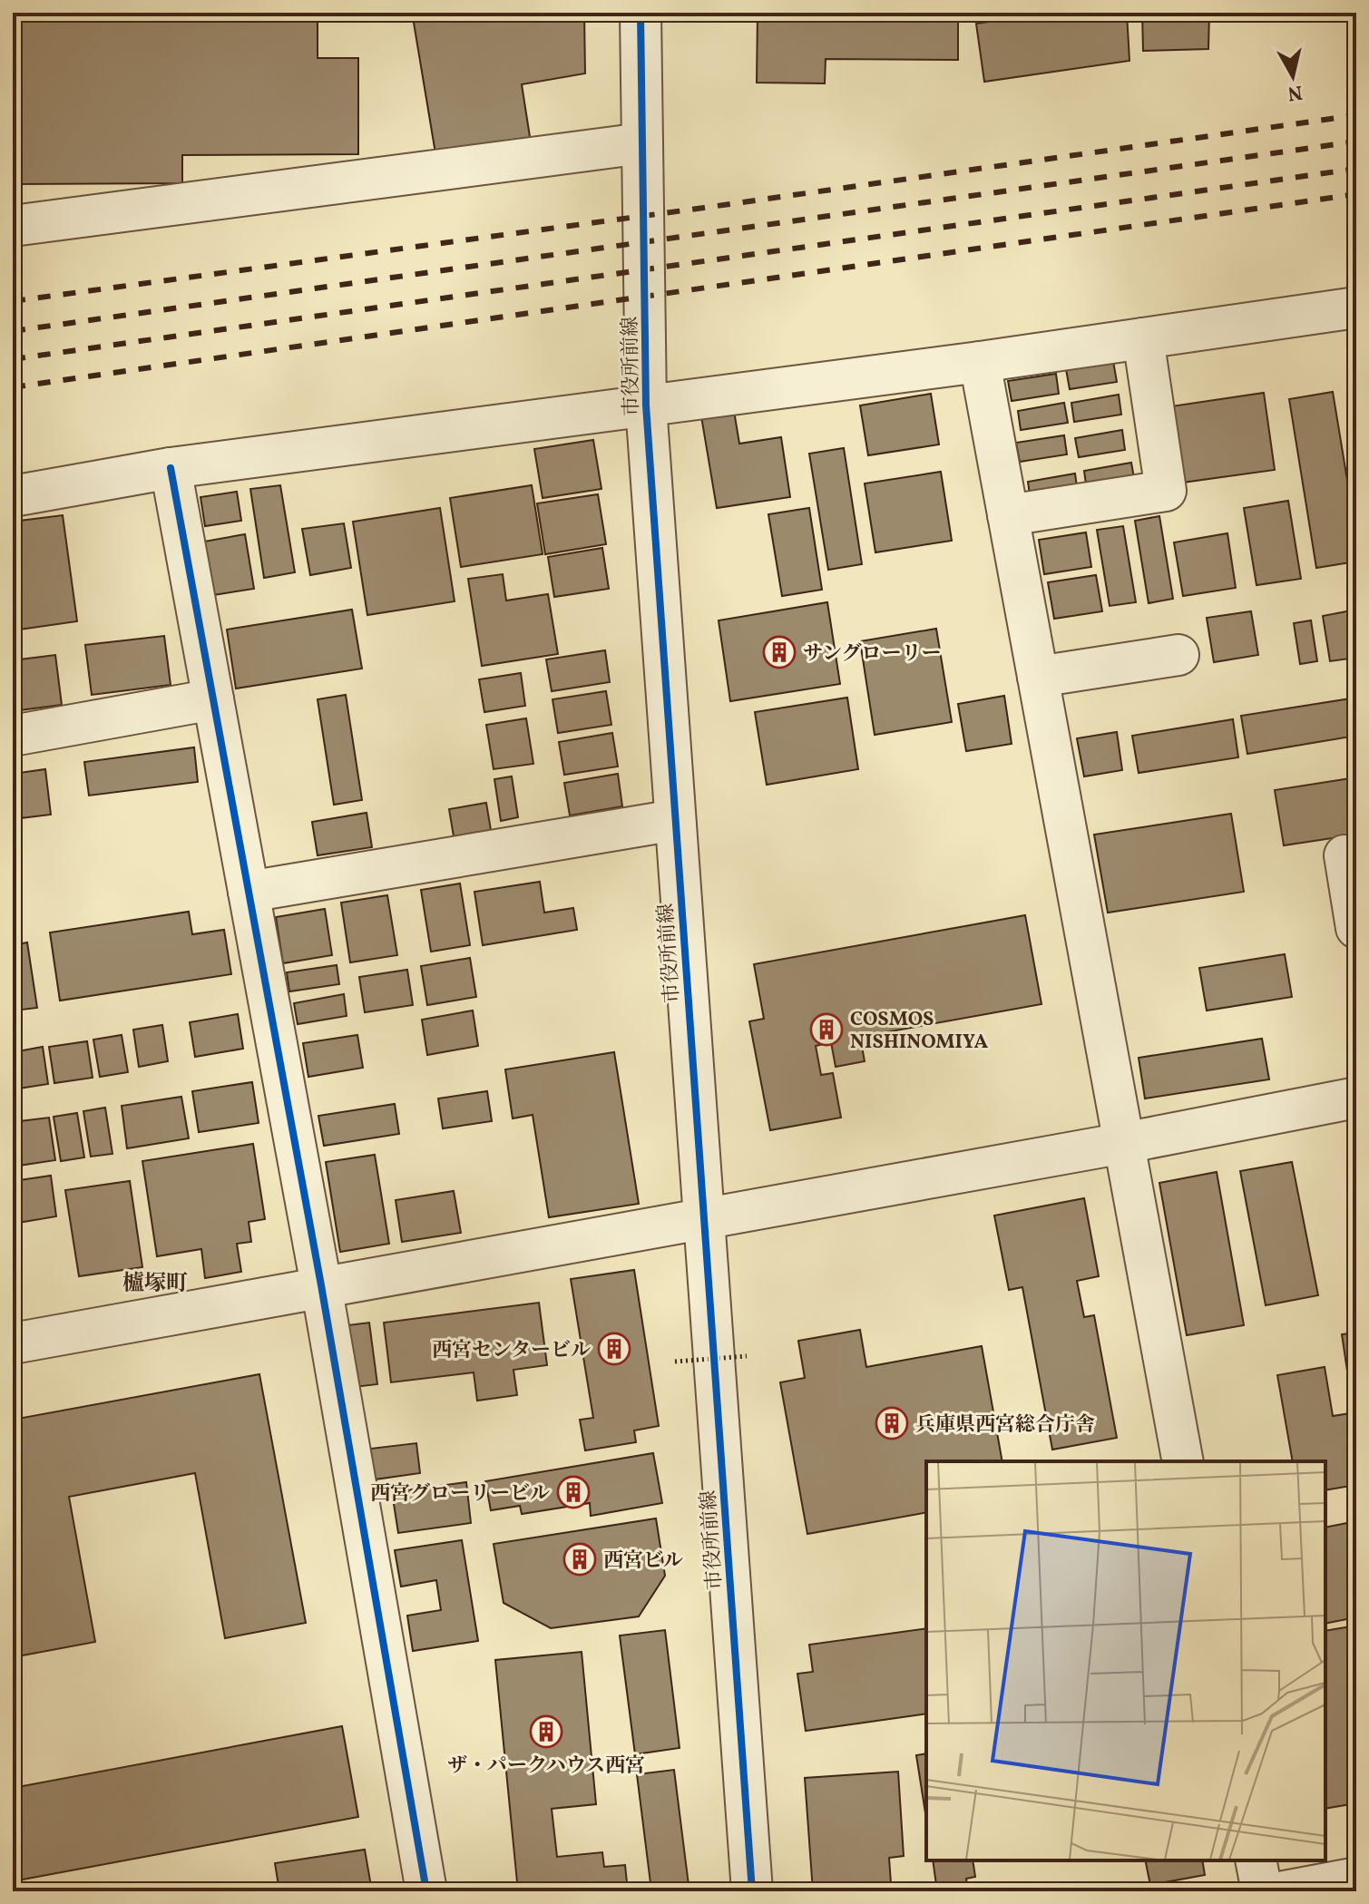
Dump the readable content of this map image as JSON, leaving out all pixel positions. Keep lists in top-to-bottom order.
{
  "streets": {
    "street": ["市役所前線"]
  },
  "districts": ["櫨塚町"],
  "places": {
    "building": [
      "サングローリー",
      "COSMOS NISHINOMIYA",
      "西宮センタービル",
      "兵庫県西宮総合庁舎",
      "西宮グローリービル",
      "西宮ビル",
      "ザ・パークハウス西宮"
    ]
  },
  "north": "bottom"
}
